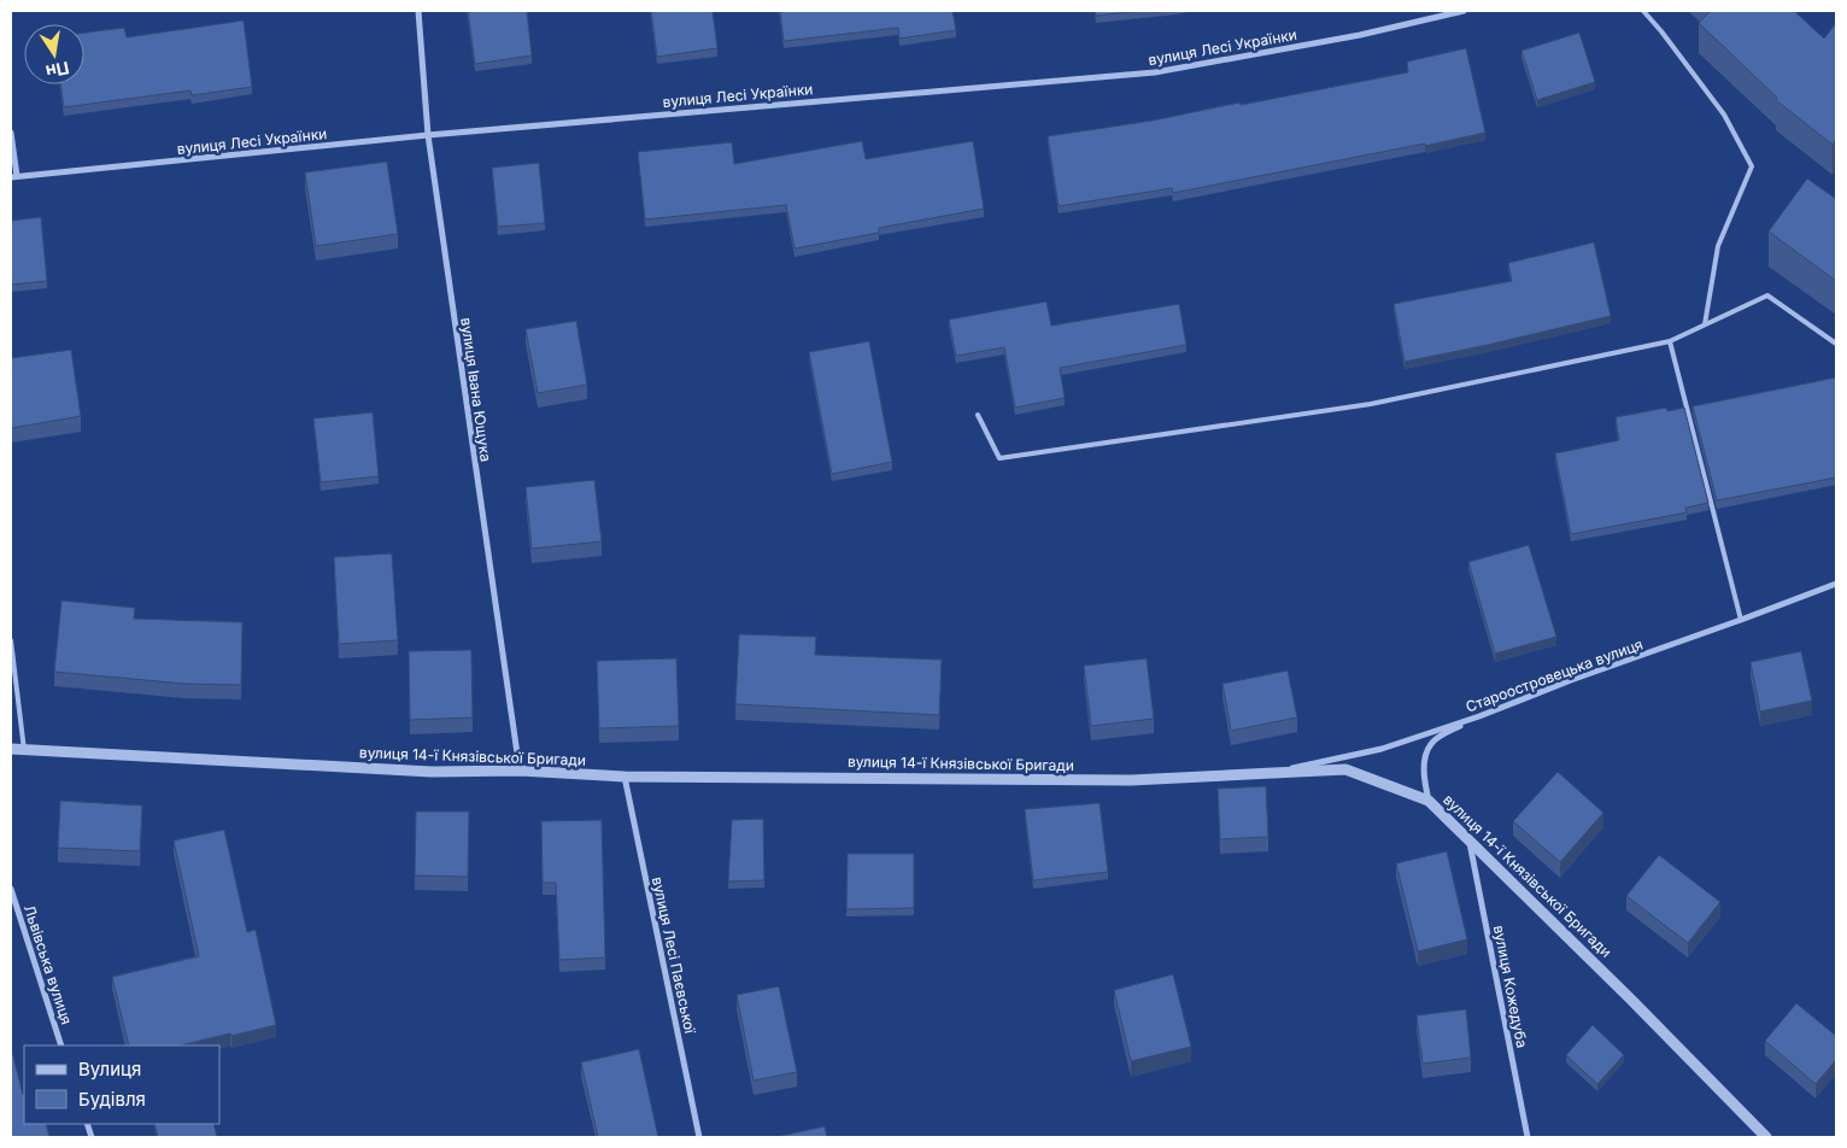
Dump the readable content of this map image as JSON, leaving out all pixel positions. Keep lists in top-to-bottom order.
{
  "streets": {
    "street": [
      "вулиця Лесі Українки",
      "вулиця Івана Ющука",
      "Староостровецька вулиця",
      "вулиця 14-ї Князівської Бригади",
      "вулиця Лесі Паєвської",
      "Львівська вулиця",
      "вулиця Кожедуба"
    ]
  },
  "crossings": [
    ["вулиця Лесі Українки", "вулиця Івана Ющука"],
    ["вулиця Івана Ющука", "вулиця 14-ї Князівської Бригади"],
    ["Староостровецька вулиця", "вулиця 14-ї Князівської Бригади"],
    ["вулиця 14-ї Князівської Бригади", "вулиця Лесі Паєвської"],
    ["вулиця 14-ї Князівської Бригади", "вулиця Кожедуба"]
  ],
  "legend": ["Вулиця", "Будівля"],
  "north": "bottom"
}
